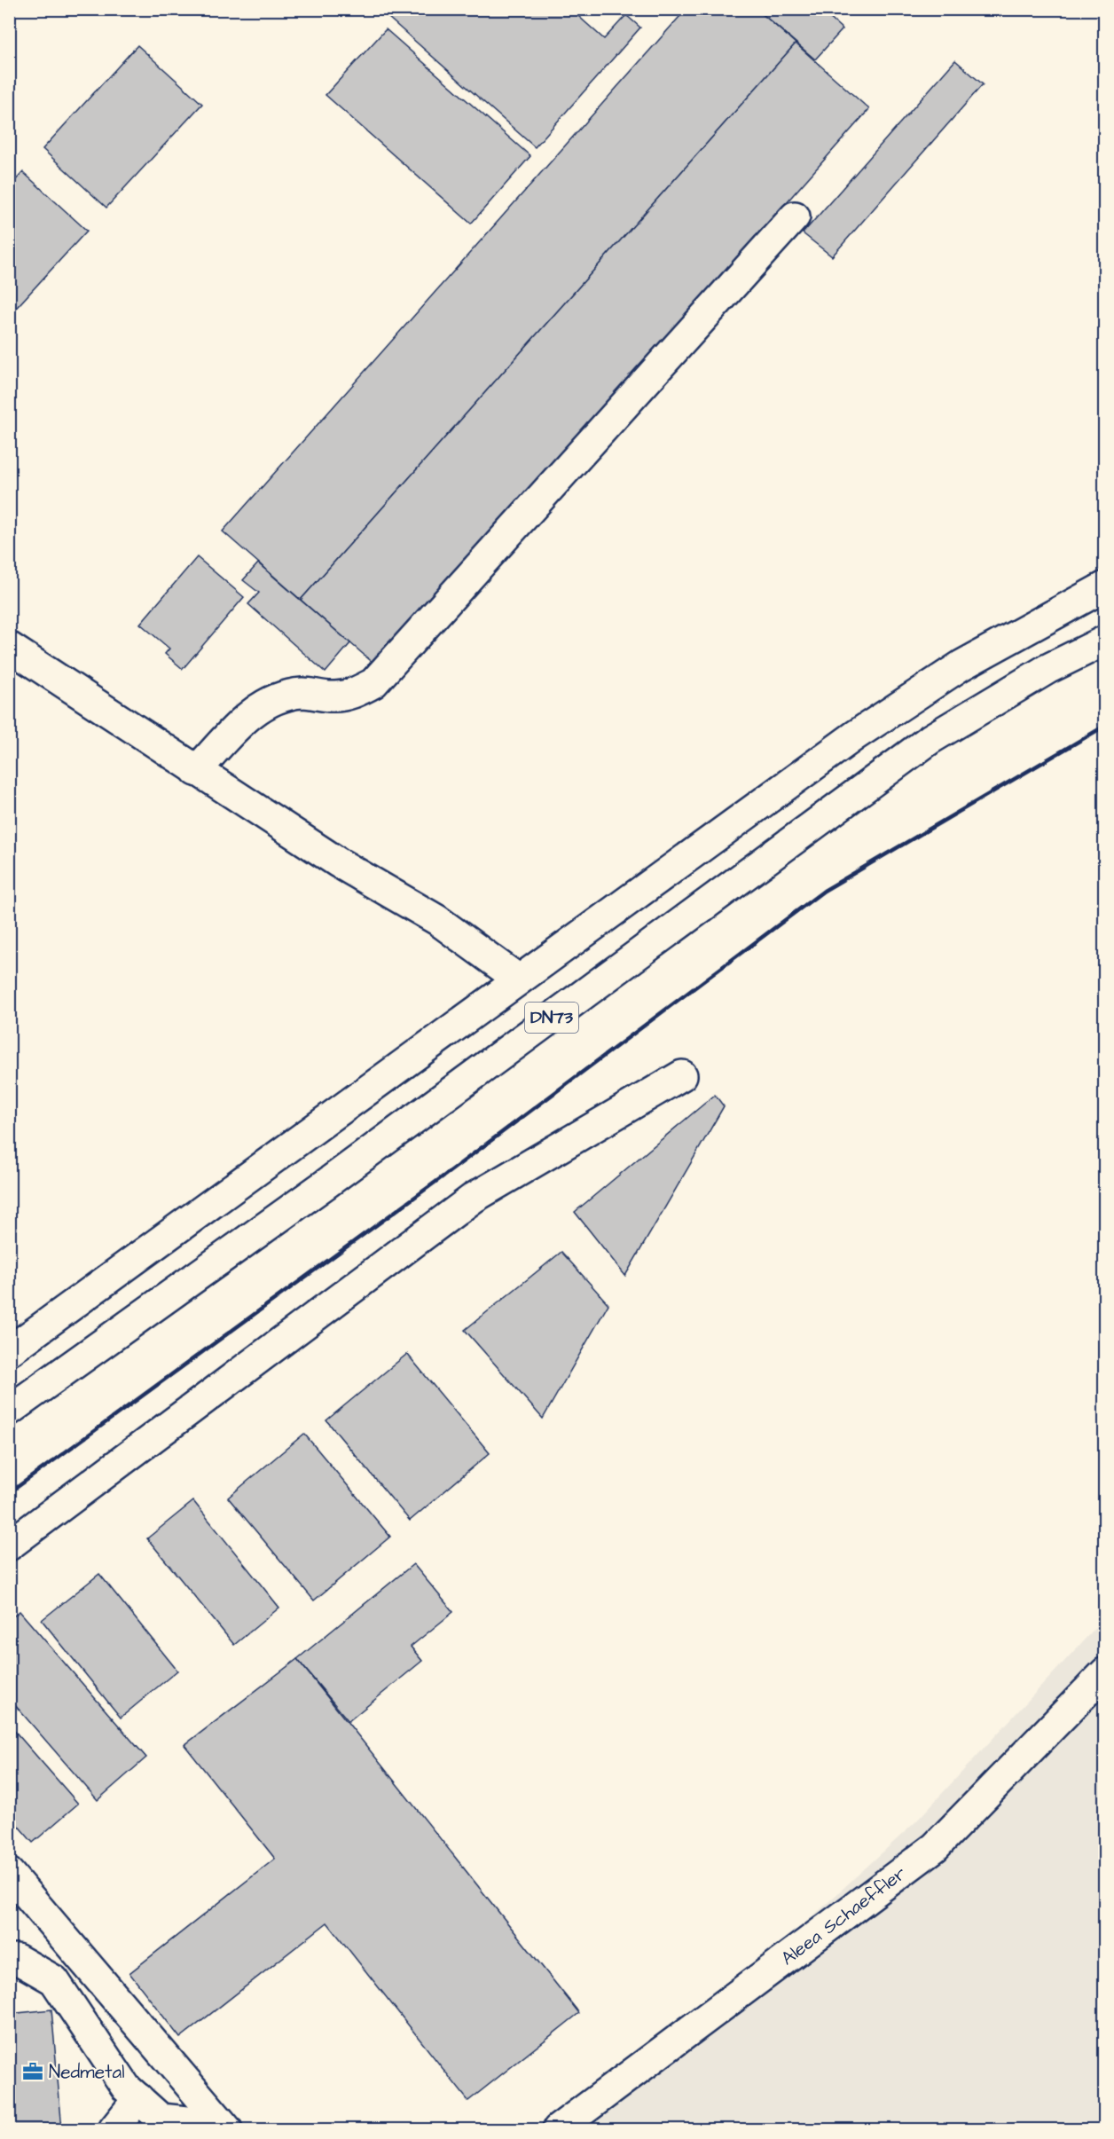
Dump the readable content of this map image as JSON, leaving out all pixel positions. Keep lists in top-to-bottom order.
{
  "streets": {
    "main road": ["DN73", "Aleea Schaeffler"]
  },
  "places": {
    "office": ["Nedmetal"]
  }
}
